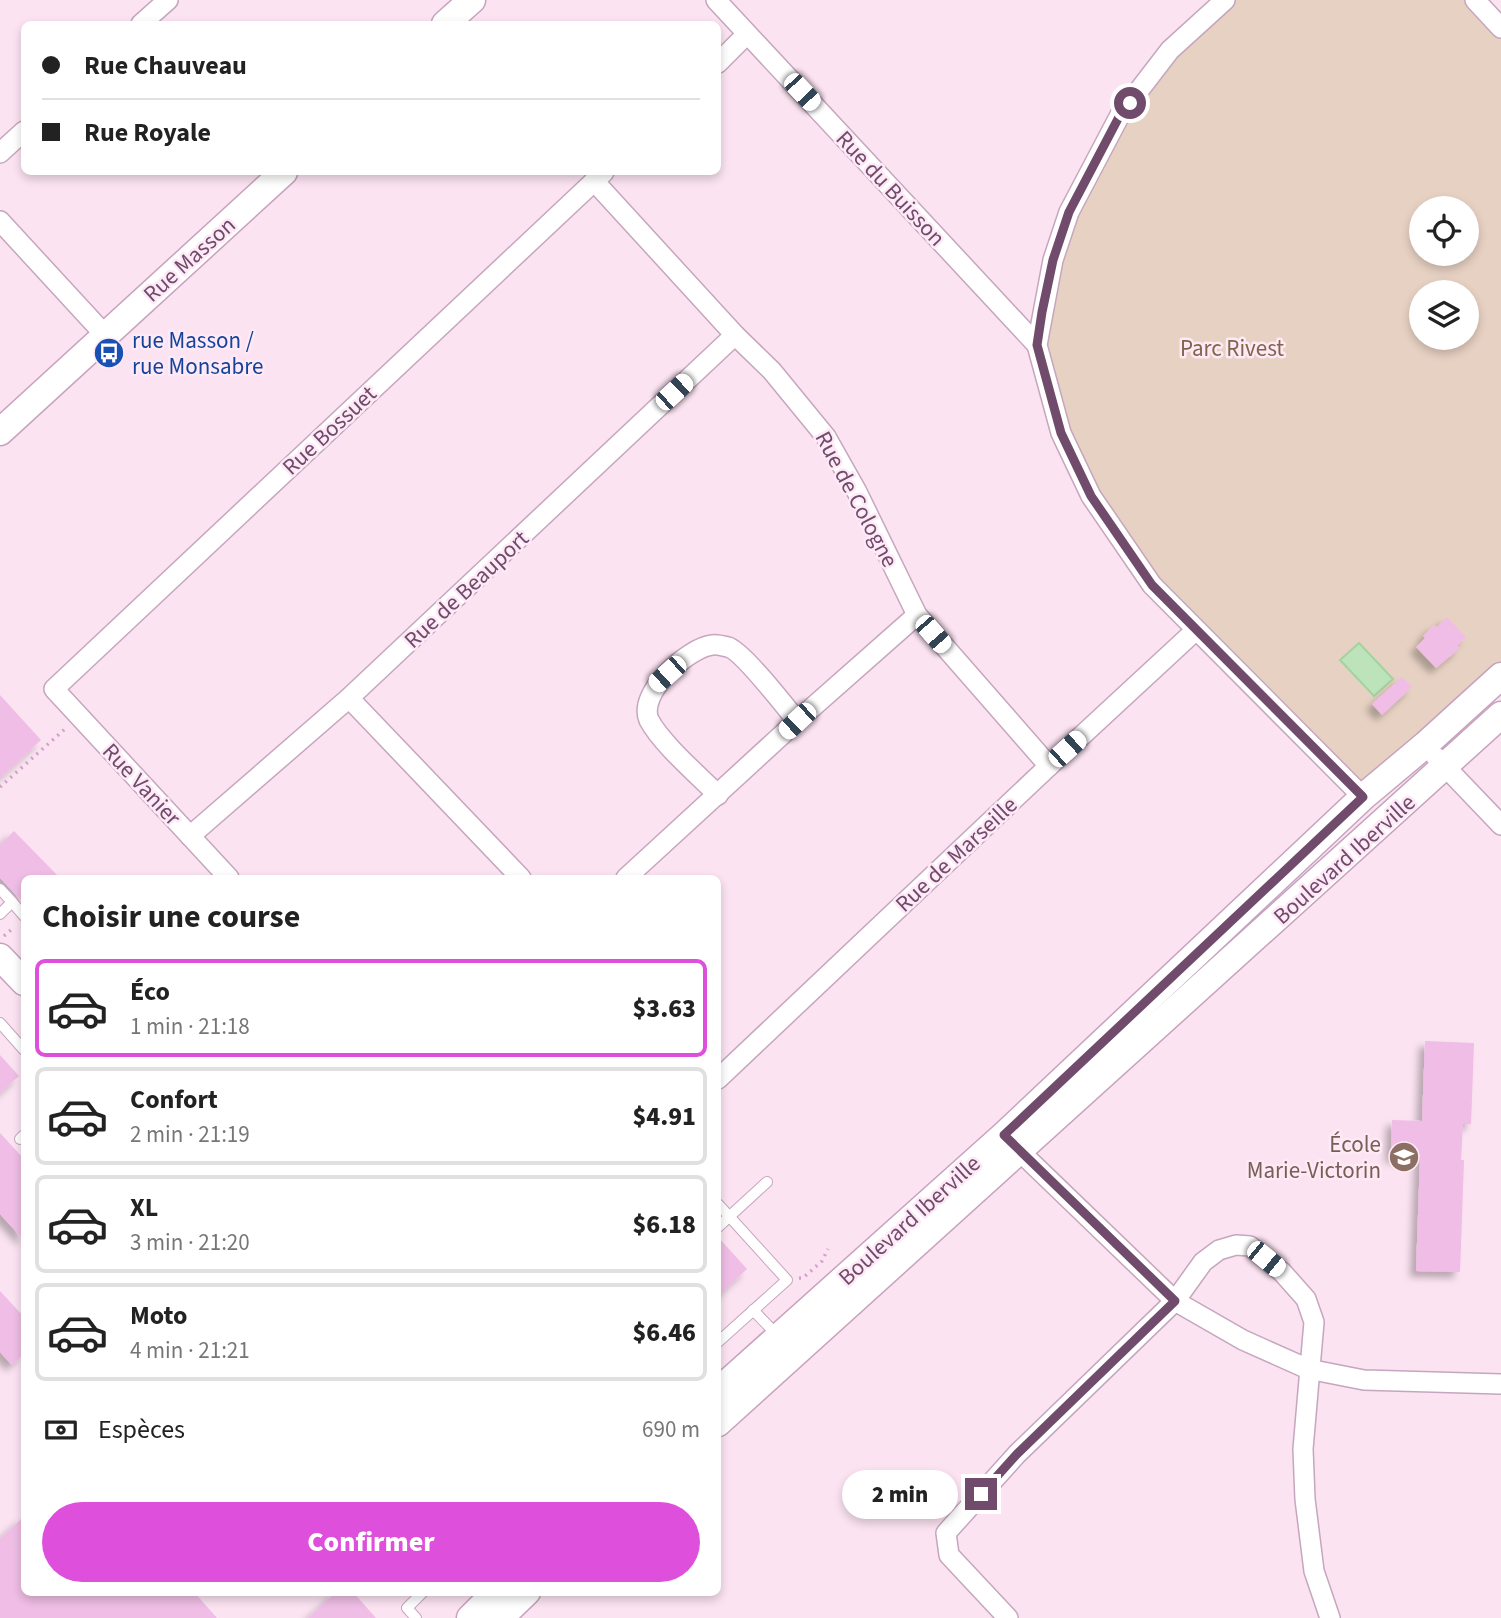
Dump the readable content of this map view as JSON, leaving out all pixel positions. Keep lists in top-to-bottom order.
{
  "streets": {
    "street": [
      "Rue du Buisson",
      "Rue Masson",
      "Rue Bossuet",
      "Rue de Cologne",
      "Rue de Beauport",
      "Rue Vanier",
      "Rue de Marseille",
      "Boulevard Iberville"
    ]
  },
  "crossings": [
    ["Rue Bossuet", "Rue de Cologne"],
    ["Rue Bossuet", "Rue Vanier"],
    ["Rue de Cologne", "Rue de Beauport"],
    ["Rue de Cologne", "Rue de Marseille"],
    ["Rue de Beauport", "Rue Vanier"]
  ],
  "parks": ["Parc Rivest"],
  "places": {
    "bus stop": ["rue Masson / rue Monsabre"],
    "school or university": ["École Marie-Victorin"]
  },
  "page": {
    "banner": ["Rue Chauveau", "Rue Royale"],
    "heading": "Choisir une course",
    "list": [
      {
        "name": "Éco",
        "note": "1 min · 21:18",
        "value": "$3.63"
      },
      {
        "name": "Confort",
        "note": "2 min · 21:19",
        "value": "$4.91"
      },
      {
        "name": "XL",
        "note": "3 min · 21:20",
        "value": "$6.18"
      },
      {
        "name": "Moto",
        "note": "4 min · 21:21",
        "value": "$6.46"
      }
    ],
    "pay": ["Espèces", "690 m"],
    "bubble": "2 min",
    "buttons": "Confirmer"
  }
}
